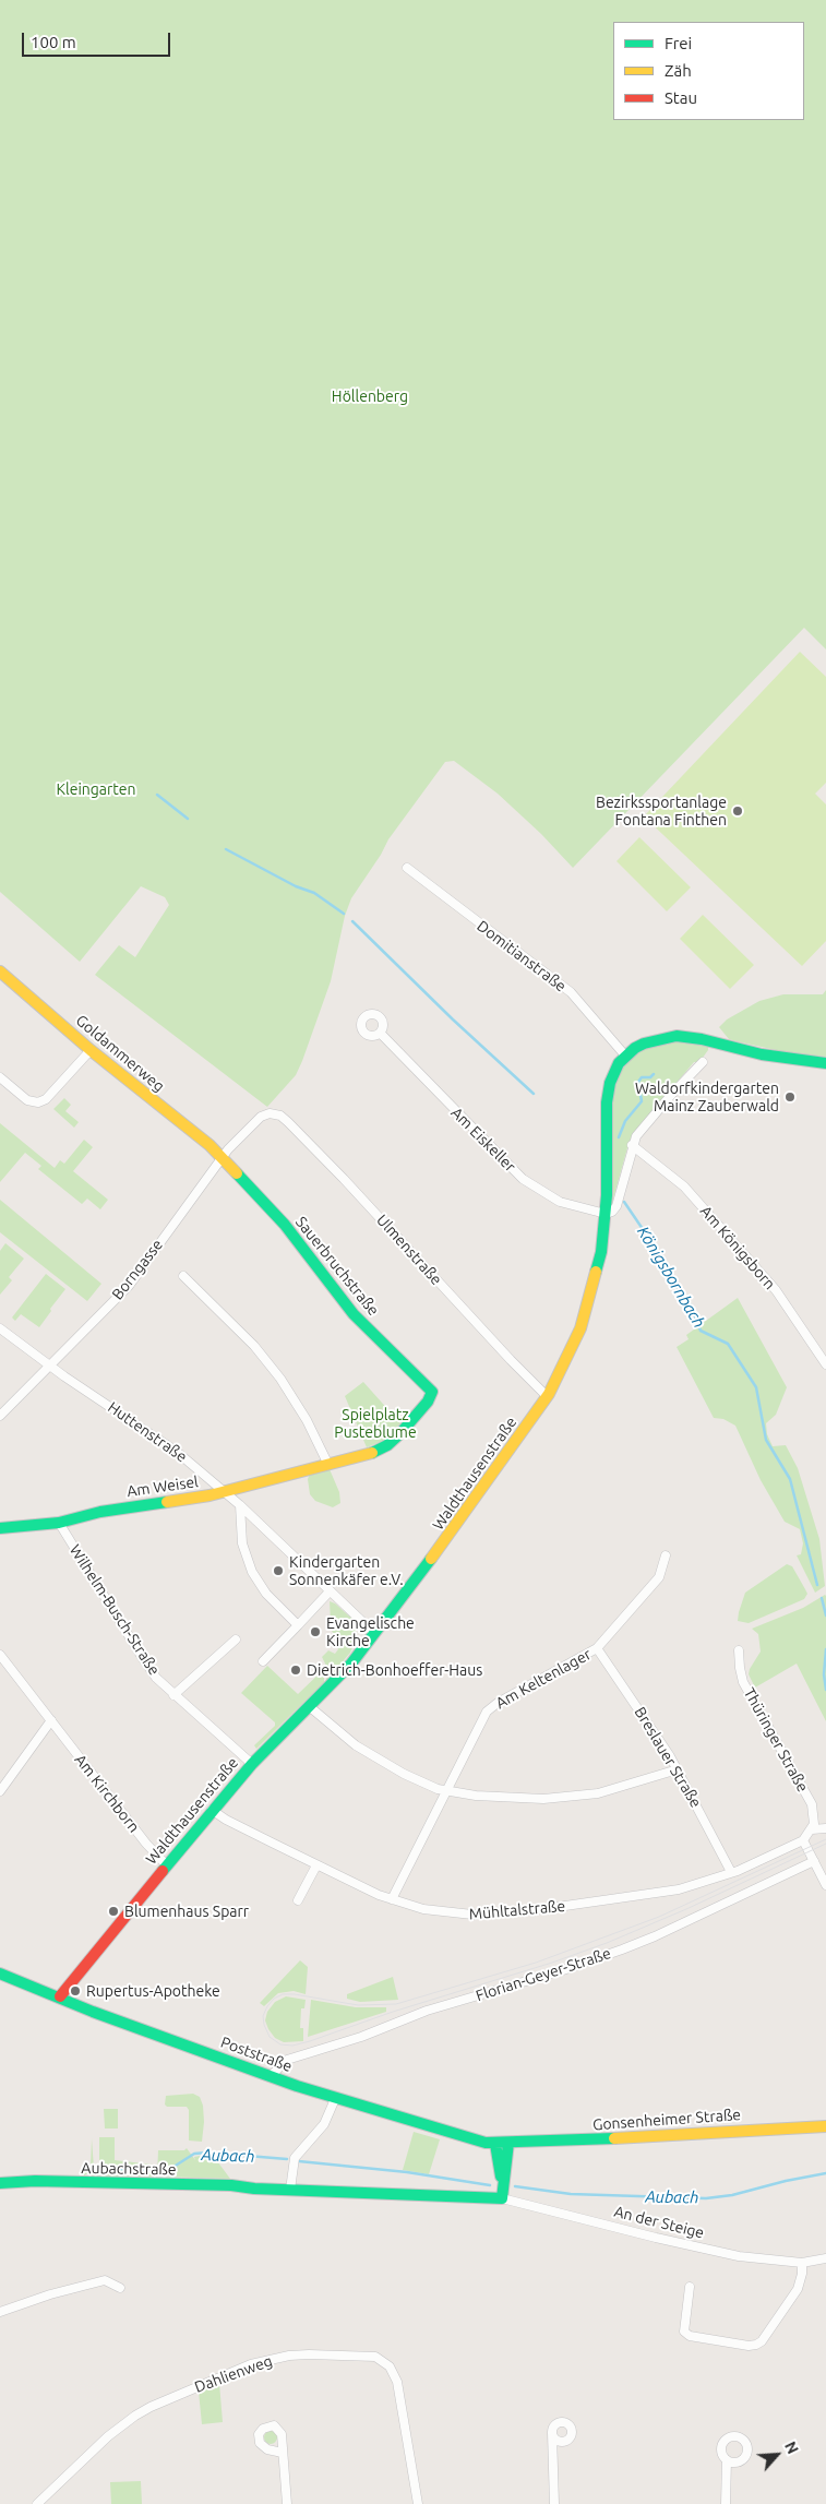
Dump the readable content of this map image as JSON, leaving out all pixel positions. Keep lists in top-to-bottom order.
{
  "streets": {
    "street": [
      "Domitianstraße",
      "Goldammerweg",
      "Am Eiskeller",
      "Am Königsborn",
      "Ulmenstraße",
      "Sauerbruchstraße",
      "Borngasse",
      "Huttenstraße",
      "Waldthausenstraße",
      "Am Weisel",
      "Wilhelm-Busch-Straße",
      "Am Keltenlager",
      "Thüringer Straße",
      "Breslauer Straße",
      "Am Kirchborn",
      "Mühltalstraße",
      "Florian-Geyer-Straße",
      "Poststraße",
      "Gonsenheimer Straße",
      "Aubachstraße",
      "An der Steige",
      "Dahlienweg"
    ]
  },
  "crossings": [
    ["Domitianstraße", "Waldthausenstraße"],
    ["Goldammerweg", "Sauerbruchstraße"],
    ["Goldammerweg", "Borngasse"],
    ["Am Eiskeller", "Waldthausenstraße"],
    ["Ulmenstraße", "Borngasse"],
    ["Ulmenstraße", "Waldthausenstraße"],
    ["Sauerbruchstraße", "Borngasse"],
    ["Sauerbruchstraße", "Am Weisel"],
    ["Borngasse", "Huttenstraße"],
    ["Huttenstraße", "Waldthausenstraße"],
    ["Huttenstraße", "Am Weisel"],
    ["Waldthausenstraße", "Wilhelm-Busch-Straße"],
    ["Waldthausenstraße", "Am Kirchborn"],
    ["Waldthausenstraße", "Mühltalstraße"],
    ["Waldthausenstraße", "Poststraße"],
    ["Am Weisel", "Wilhelm-Busch-Straße"],
    ["Am Keltenlager", "Breslauer Straße"],
    ["Am Keltenlager", "Mühltalstraße"],
    ["Breslauer Straße", "Mühltalstraße"],
    ["Florian-Geyer-Straße", "Poststraße"],
    ["Poststraße", "Gonsenheimer Straße"],
    ["Aubachstraße", "An der Steige"]
  ],
  "water": ["Königsbornbach", "Aubach"],
  "parks": ["Höllenberg", "Kleingarten", "Spielplatz Pusteblume"],
  "places": [
    "Bezirkssportanlage Fontana Finthen",
    "Waldorfkindergarten Mainz Zauberwald",
    "Kindergarten Sonnenkäfer e.V.",
    "Evangelische Kirche",
    "Dietrich-Bonhoeffer-Haus",
    "Blumenhaus Sparr",
    "Rupertus-Apotheke"
  ],
  "legend": ["Frei", "Zäh", "Stau"],
  "scale_bar": "100 m",
  "north": "top right"
}
